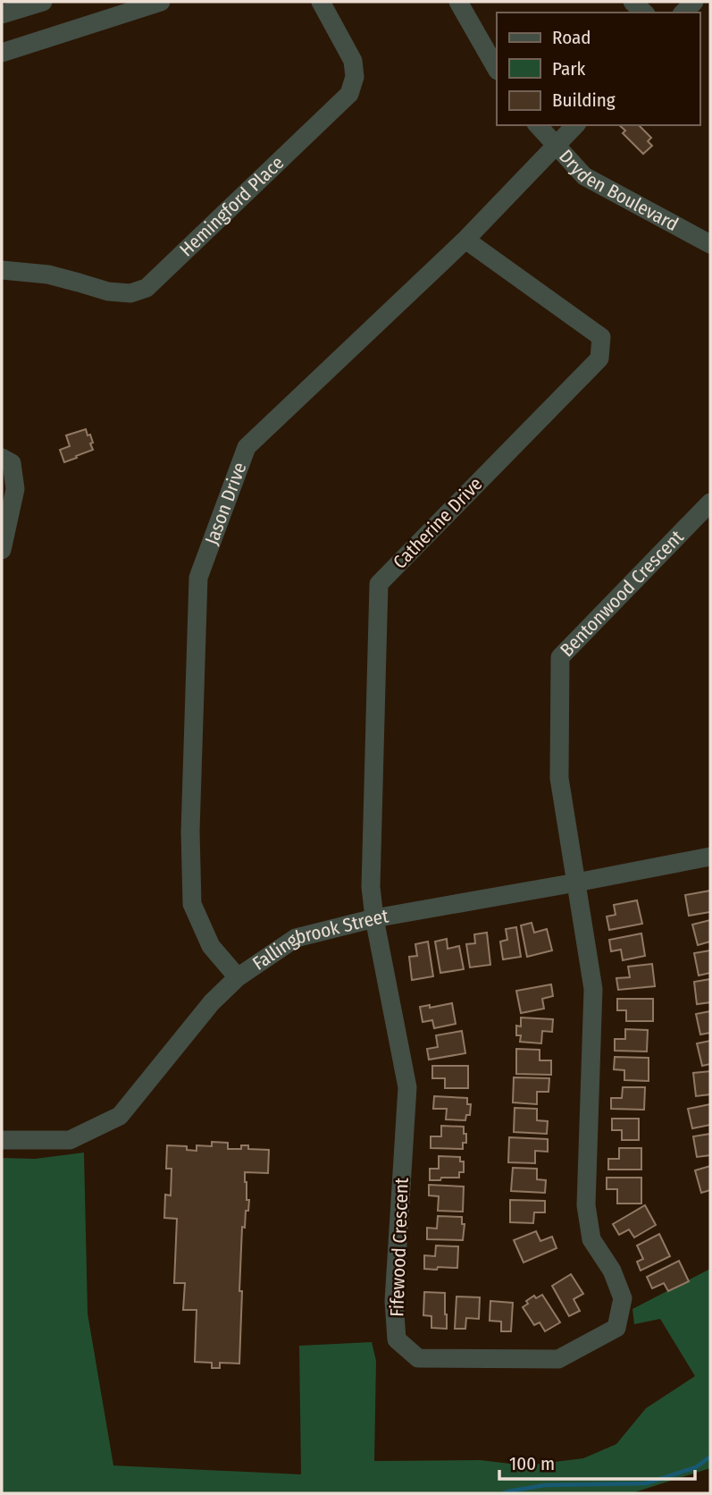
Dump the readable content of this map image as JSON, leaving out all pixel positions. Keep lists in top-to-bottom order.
{
  "streets": {
    "street": [
      "Dryden Boulevard",
      "Hemingford Place",
      "Jason Drive",
      "Catherine Drive",
      "Bentonwood Crescent",
      "Fallingbrook Street",
      "Fifewood Crescent"
    ]
  },
  "crossings": [
    ["Dryden Boulevard", "Jason Drive"],
    ["Jason Drive", "Catherine Drive"],
    ["Jason Drive", "Fallingbrook Street"],
    ["Catherine Drive", "Fallingbrook Street"],
    ["Catherine Drive", "Fifewood Crescent"],
    ["Bentonwood Crescent", "Fallingbrook Street"],
    ["Bentonwood Crescent", "Fifewood Crescent"],
    ["Fallingbrook Street", "Fifewood Crescent"]
  ],
  "legend": ["Road", "Park", "Building"],
  "scale_bar": "100 m"
}
